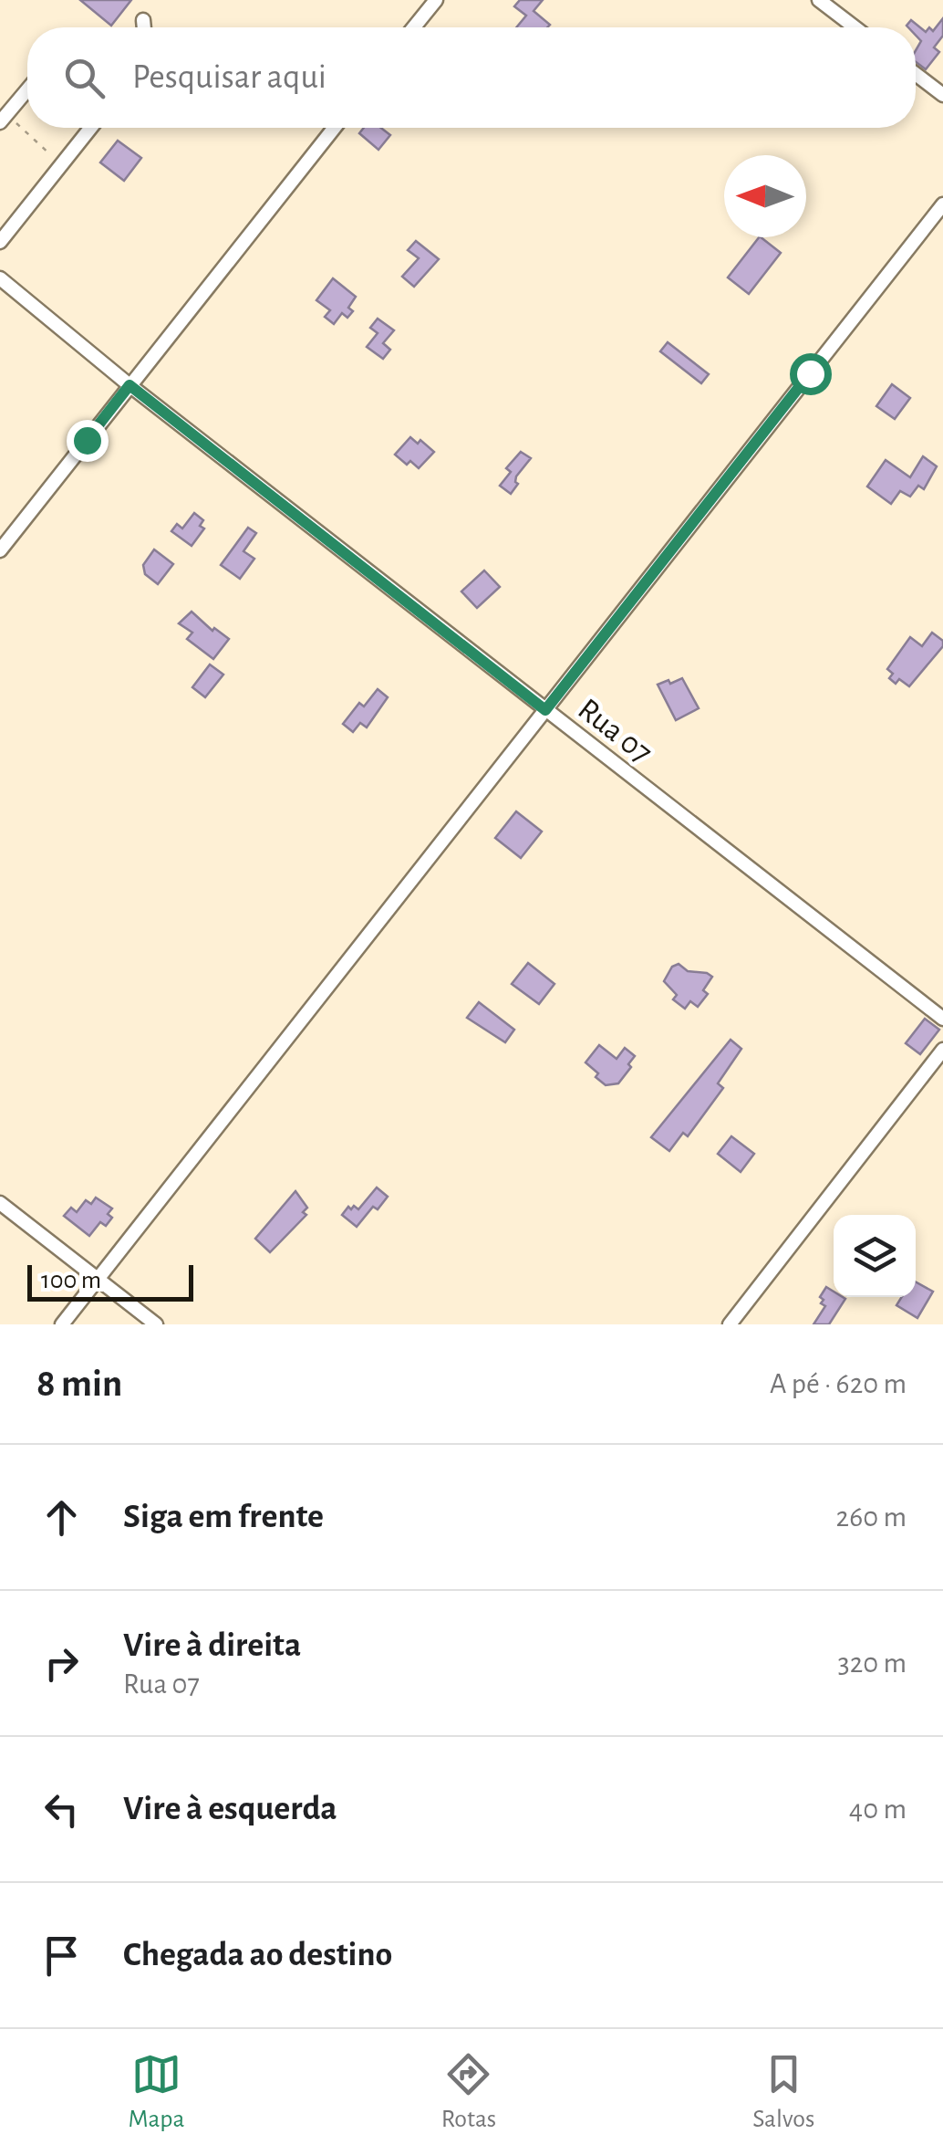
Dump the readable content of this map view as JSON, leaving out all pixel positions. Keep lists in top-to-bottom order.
{
  "streets": {
    "street": ["Rua 07"]
  },
  "scale_bar": "100 m",
  "north": "left",
  "page": {
    "search": "Pesquisar aqui",
    "scale": "100 m",
    "heading": ["8 min", "A pé · 620 m"],
    "list": [
      ["Siga em frente", "260 m"],
      ["Vire à direita", "Rua 07", "320 m"],
      ["Vire à esquerda", "40 m"],
      "Chegada ao destino"
    ],
    "nav": ["Mapa", "Rotas", "Salvos"]
  }
}
